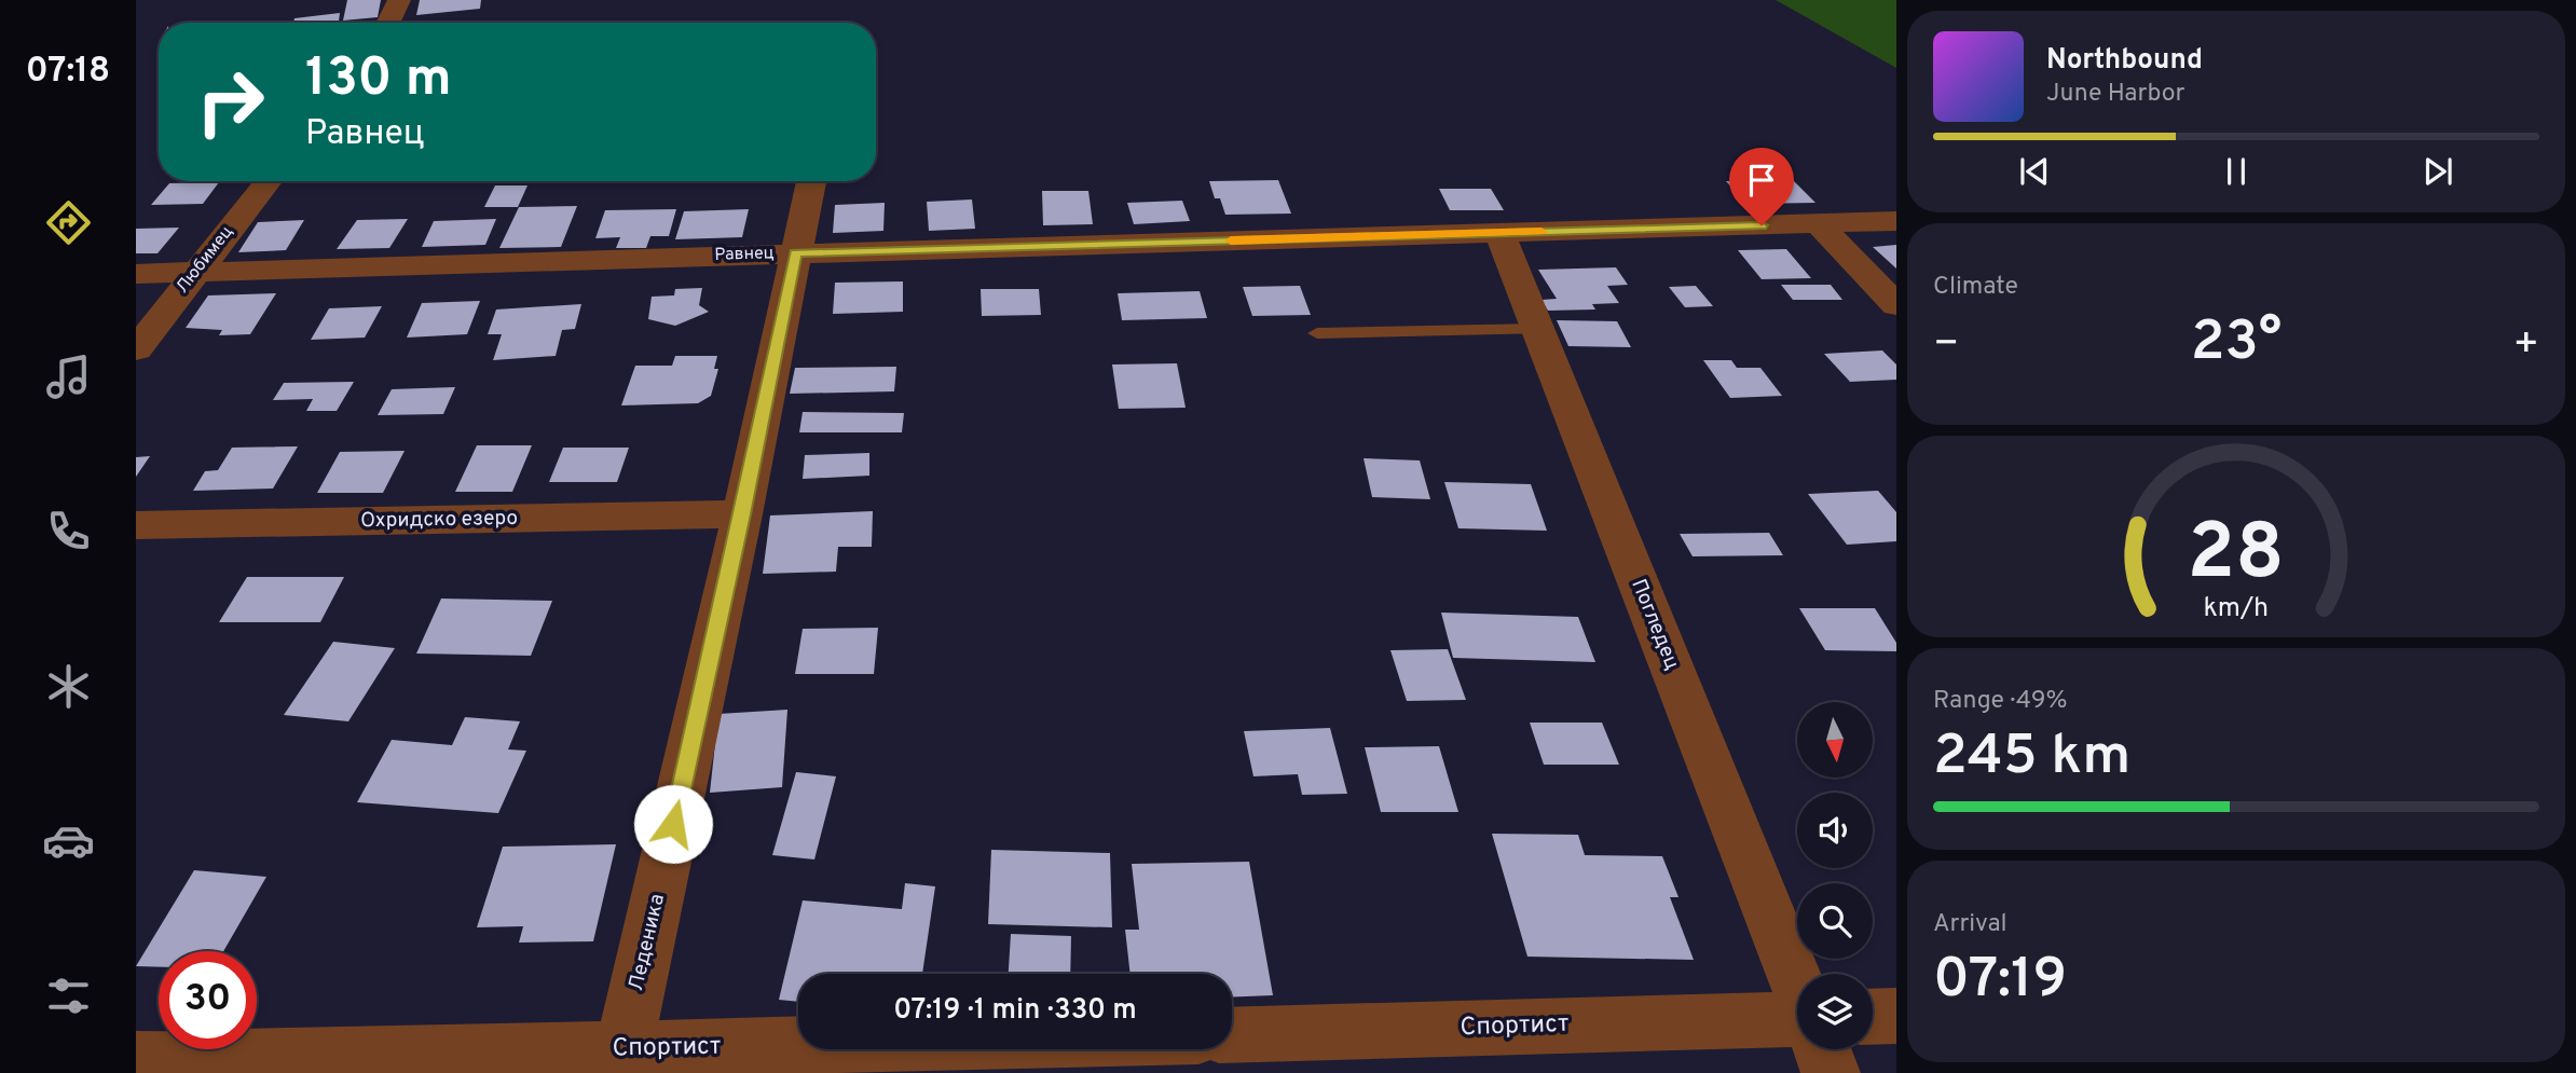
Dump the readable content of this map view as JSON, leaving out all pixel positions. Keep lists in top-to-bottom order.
{
  "streets": {
    "street": [
      "Равнец",
      "Любимец",
      "Охридско езеро",
      "Погледец",
      "Леденика",
      "Спортист"
    ]
  },
  "crossings": [
    ["Равнец", "Любимец"],
    ["Равнец", "Погледец"],
    ["Равнец", "Леденика"],
    ["Охридско езеро", "Леденика"],
    ["Леденика", "Спортист"]
  ],
  "north": "bottom",
  "page": {
    "tabs": "07:18",
    "turn": ["130 m", "Равнец"],
    "song": ["Northbound", "June Harbor"],
    "tile": [
      "Climate",
      ["Range · 49%", "245 km"],
      ["Arrival", "07:19"]
    ],
    "heat": ["−", "23°", "+"],
    "limit": "30",
    "trip": "07:19 · 1 min · 330 m",
    "gauge": ["28", "km/h"]
  }
}
